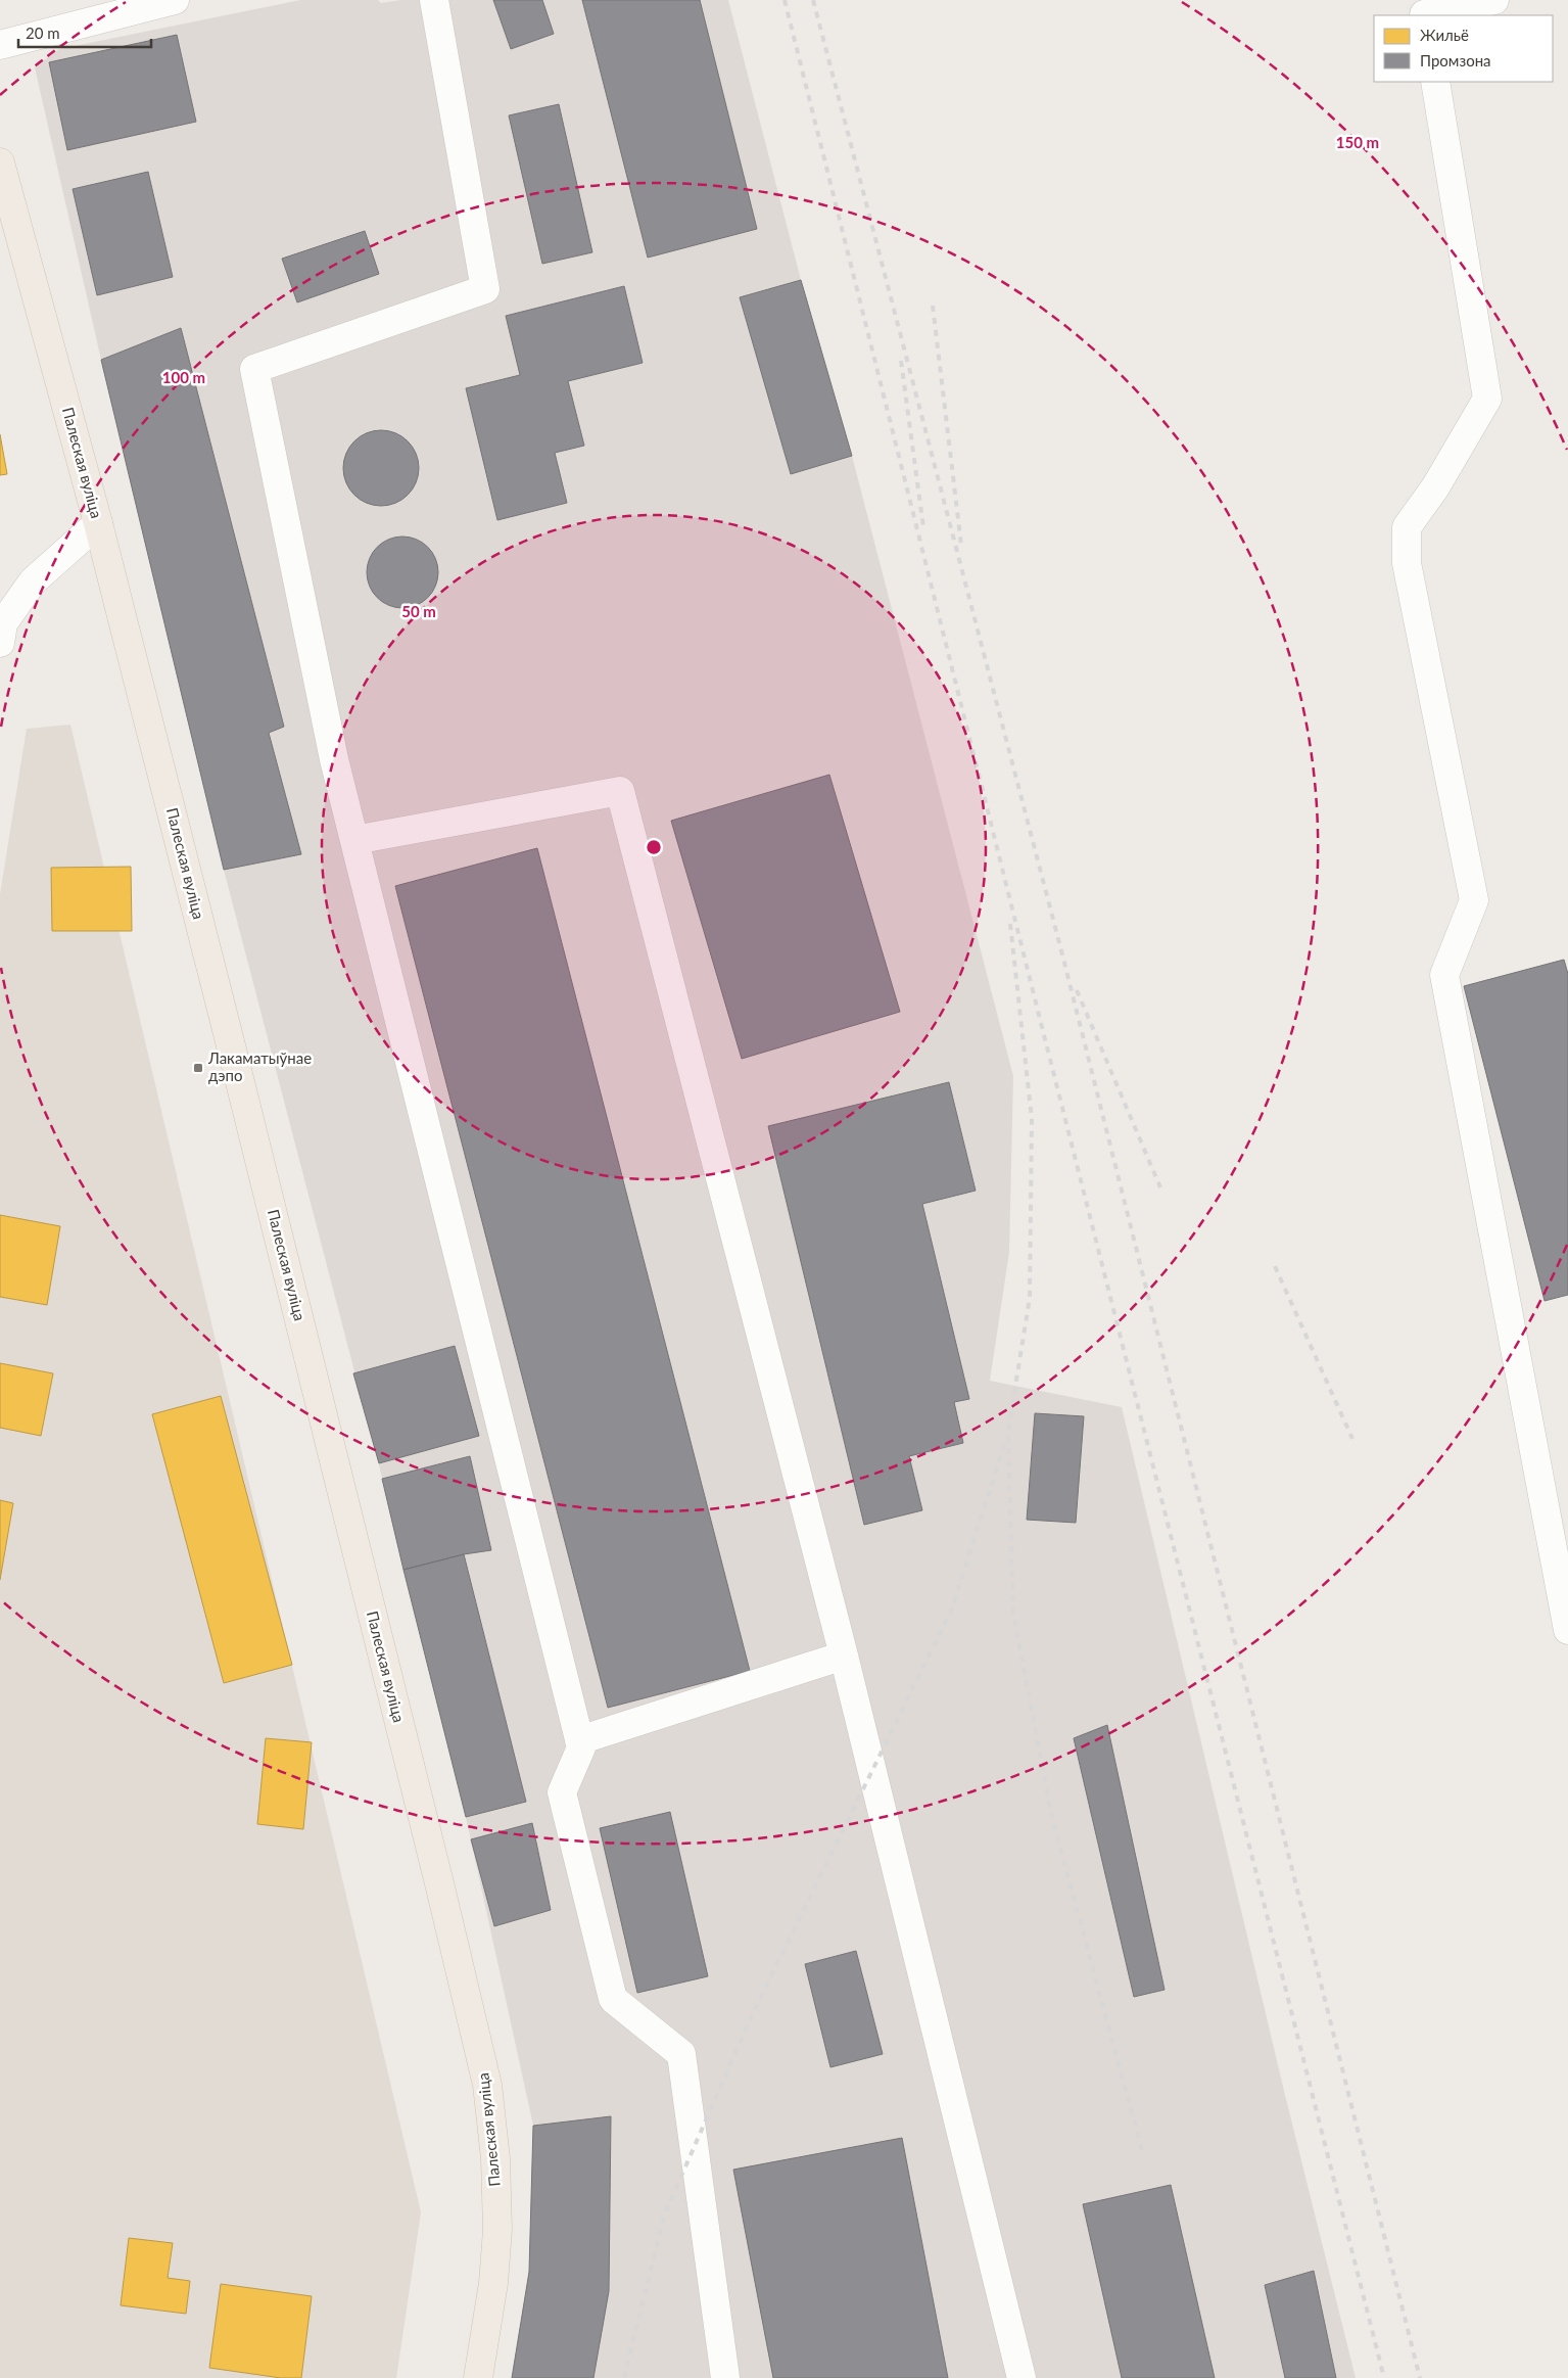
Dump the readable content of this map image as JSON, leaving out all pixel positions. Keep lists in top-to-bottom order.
{
  "streets": {
    "main road": ["Палеская вуліца"]
  },
  "places": {
    "transit": ["Лакаматыўнае дэпо"]
  },
  "legend": ["Жильё", "Промзона"],
  "scale_bar": "20 m",
  "rings": ["150 m", "100 m", "50 m"]
}
